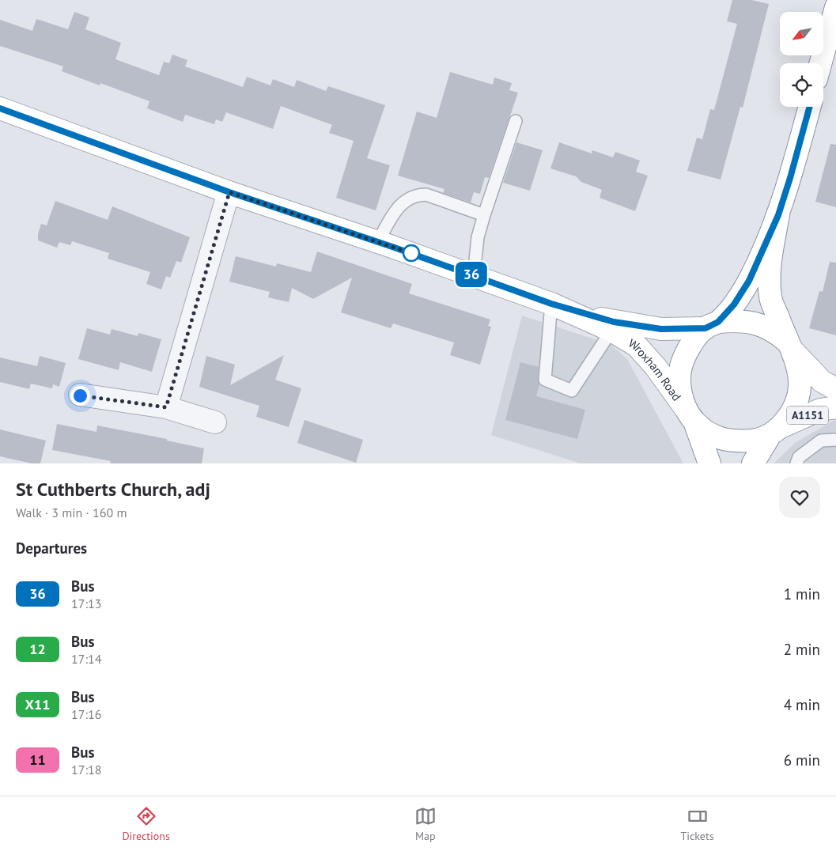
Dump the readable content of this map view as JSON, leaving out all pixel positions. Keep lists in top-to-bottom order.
{
  "streets": {
    "main road": ["Wroxham Road", "A1151"]
  },
  "crossings": [
    ["Wroxham Road", "A1151"]
  ],
  "lines": ["bus line 36"],
  "north": "bottom left",
  "page": {
    "on_map": "36",
    "heading": [
      ["St Cuthberts Church, adj", "Walk · 3 min · 160 m"],
      "Departures"
    ],
    "list": [
      {
        "mark": "36",
        "name": "Bus",
        "note": "17:13",
        "value": "1 min"
      },
      {
        "mark": "12",
        "name": "Bus",
        "note": "17:14",
        "value": "2 min"
      },
      {
        "mark": "X11",
        "name": "Bus",
        "note": "17:16",
        "value": "4 min"
      },
      {
        "mark": "11",
        "name": "Bus",
        "note": "17:18",
        "value": "6 min"
      }
    ],
    "tabs": ["Directions", "Map", "Tickets"]
  }
}
